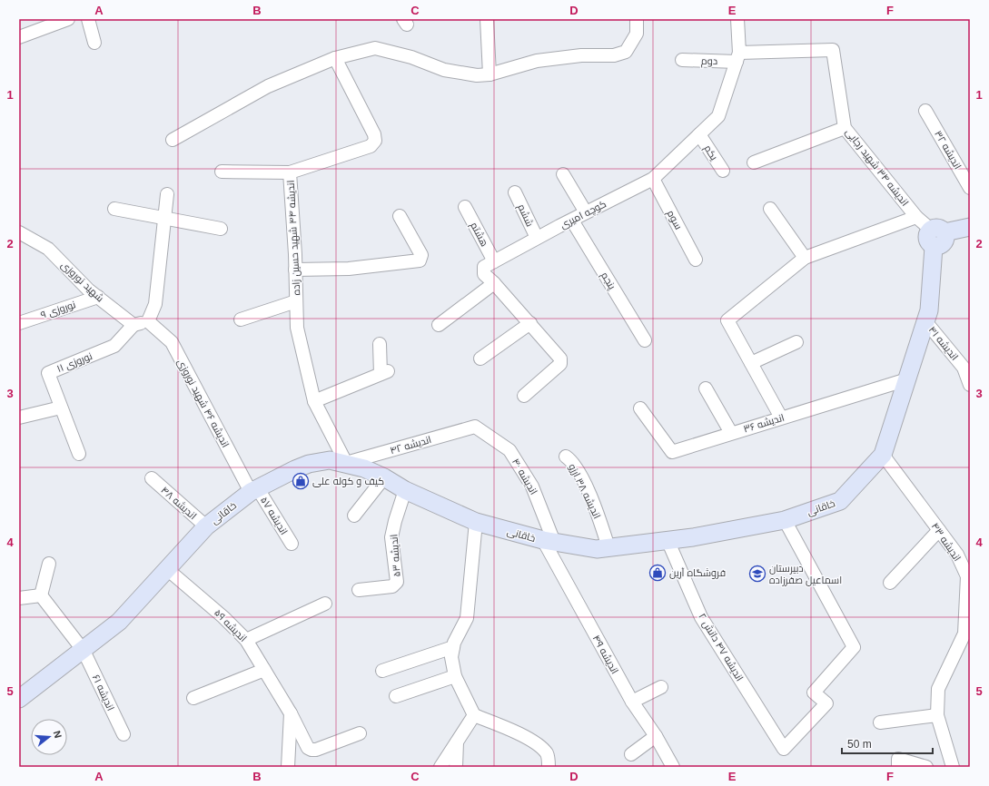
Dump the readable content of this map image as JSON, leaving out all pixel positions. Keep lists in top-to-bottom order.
{
  "streets": {
    "main road": ["خاقانی"],
    "street": [
      "دوم",
      "اندیشه ۳۲",
      "یکم",
      "اندیشه ۳۴ شهید رجایی",
      "کوچه امیری",
      "ششم",
      "سوم",
      "هشتم",
      "اندیشه ۴۴ شهید حسین زاده",
      "پنجم",
      "شهید نوروزی",
      "نوروزی ۹",
      "اندیشه ۴۱",
      "نوروزی ۱۱",
      "اندیشه ۴۶ شهید نوروزی",
      "اندیشه ۳۶",
      "اندیشه ۴۲",
      "اندیشه ۴۰",
      "اندیشه ۳۸ ارزو",
      "اندیشه ۴۸",
      "اندیشه ۵۷",
      "اندیشه ۴۳",
      "اندیشه ۵۳",
      "اندیشه ۵۹",
      "اندیشه ۴۷ دانش ۲",
      "اندیشه ۴۹",
      "اندیشه ۶۱"
    ]
  },
  "crossings": [
    ["دوم", "اندیشه ۳۴ شهید رجایی"],
    ["دوم", "کوچه امیری"],
    ["یکم", "کوچه امیری"],
    ["اندیشه ۳۴ شهید رجایی", "کوچه امیری"],
    ["اندیشه ۳۴ شهید رجایی", "خاقانی"],
    ["کوچه امیری", "ششم"],
    ["کوچه امیری", "سوم"],
    ["کوچه امیری", "هشتم"],
    ["کوچه امیری", "پنجم"],
    ["اندیشه ۴۴ شهید حسین زاده", "اندیشه ۴۲"],
    ["اندیشه ۴۴ شهید حسین زاده", "خاقانی"],
    ["شهید نوروزی", "نوروزی ۹"],
    ["شهید نوروزی", "نوروزی ۱۱"],
    ["اندیشه ۴۱", "خاقانی"],
    ["اندیشه ۴۶ شهید نوروزی", "خاقانی"],
    ["اندیشه ۴۶ شهید نوروزی", "اندیشه ۵۷"],
    ["اندیشه ۳۶", "خاقانی"],
    ["اندیشه ۴۲", "اندیشه ۴۰"],
    ["اندیشه ۴۲", "خاقانی"],
    ["اندیشه ۴۰", "خاقانی"],
    ["اندیشه ۴۰", "اندیشه ۴۹"],
    ["اندیشه ۳۸ ارزو", "خاقانی"],
    ["اندیشه ۴۸", "خاقانی"],
    ["خاقانی", "اندیشه ۵۷"],
    ["خاقانی", "اندیشه ۴۳"],
    ["خاقانی", "اندیشه ۵۳"],
    ["خاقانی", "اندیشه ۵۹"],
    ["خاقانی", "اندیشه ۴۷ دانش ۲"],
    ["خاقانی", "اندیشه ۴۹"],
    ["خاقانی", "اندیشه ۶۱"]
  ],
  "places": {
    "shop": ["کیف و کوله علی", "فروشگاه آرین"],
    "school or university": ["دبیرستان اسماعیل صفرزاده"]
  },
  "scale_bar": "50 m",
  "north": "right",
  "grid": {
    "columns": [
      "A",
      "B",
      "C",
      "D",
      "E",
      "F"
    ],
    "rows": [
      "1",
      "2",
      "3",
      "4",
      "5"
    ]
  }
}
